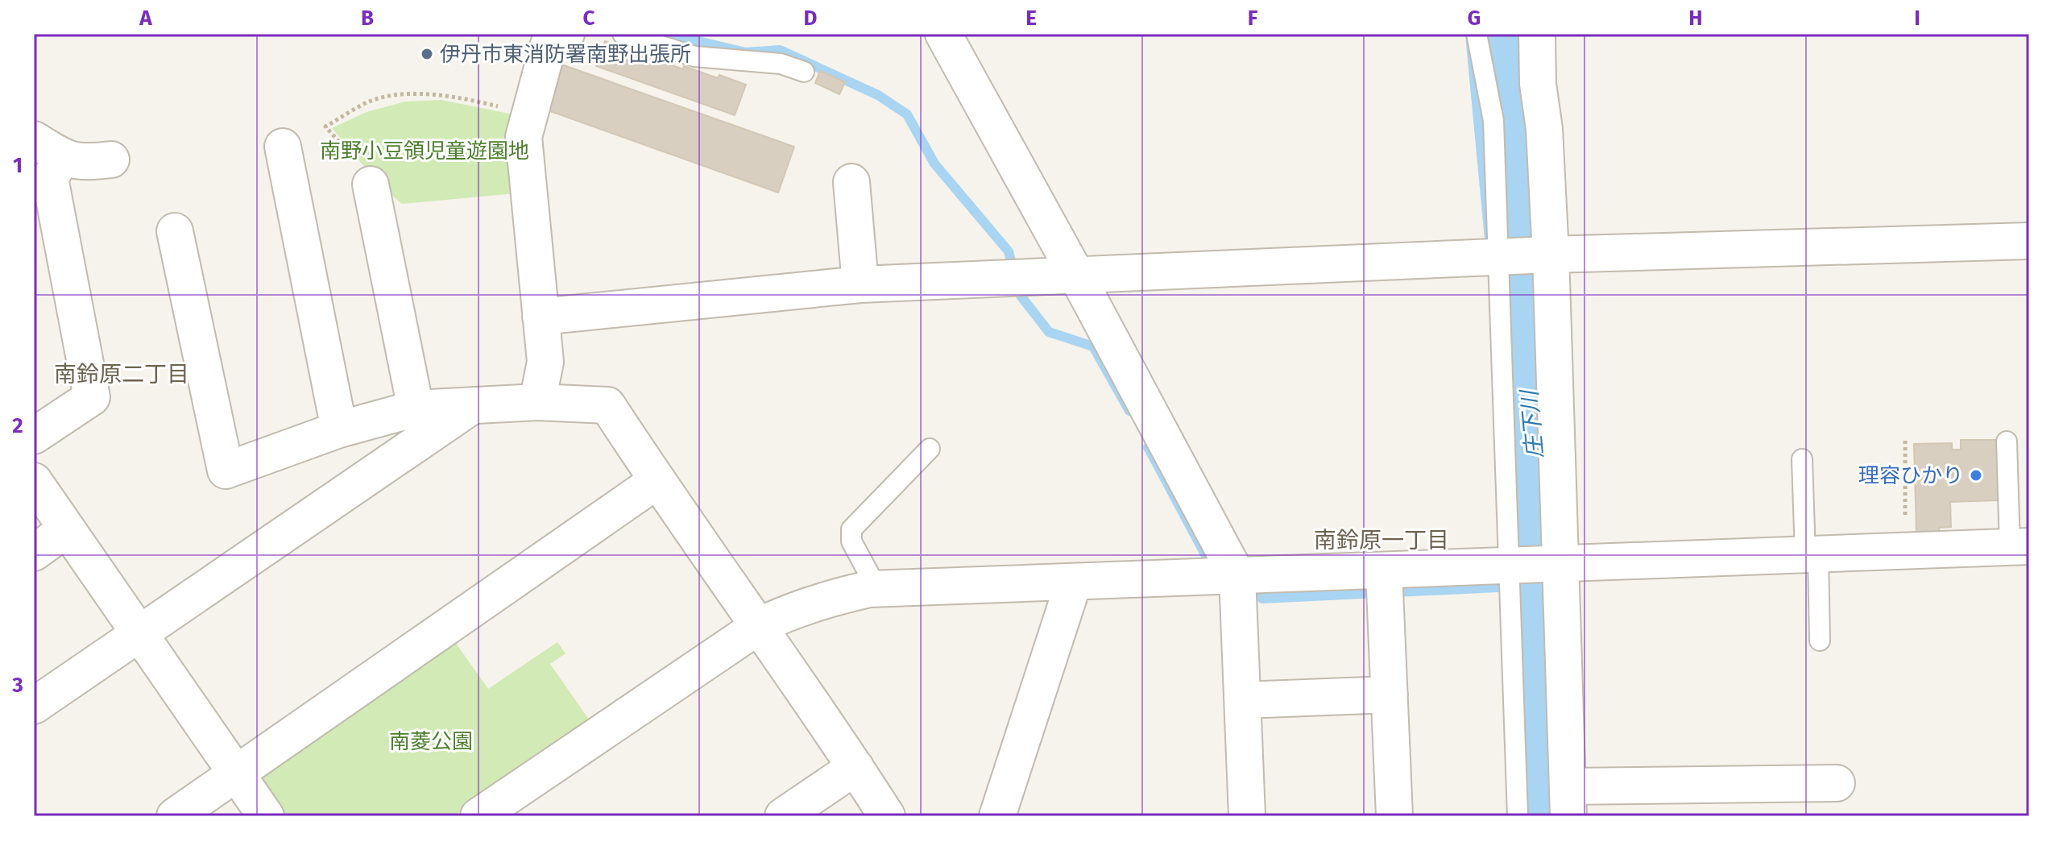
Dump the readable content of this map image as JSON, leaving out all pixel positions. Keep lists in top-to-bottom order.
{
  "districts": ["南鈴原二丁目", "南鈴原一丁目"],
  "water": ["庄下川"],
  "parks": ["南野小豆領児童遊園地", "南菱公園"],
  "places": ["伊丹市東消防署南野出張所", "理容ひかり"],
  "grid": {
    "columns": [
      "A",
      "B",
      "C",
      "D",
      "E",
      "F",
      "G",
      "H",
      "I"
    ],
    "rows": ["1", "2", "3"]
  }
}
